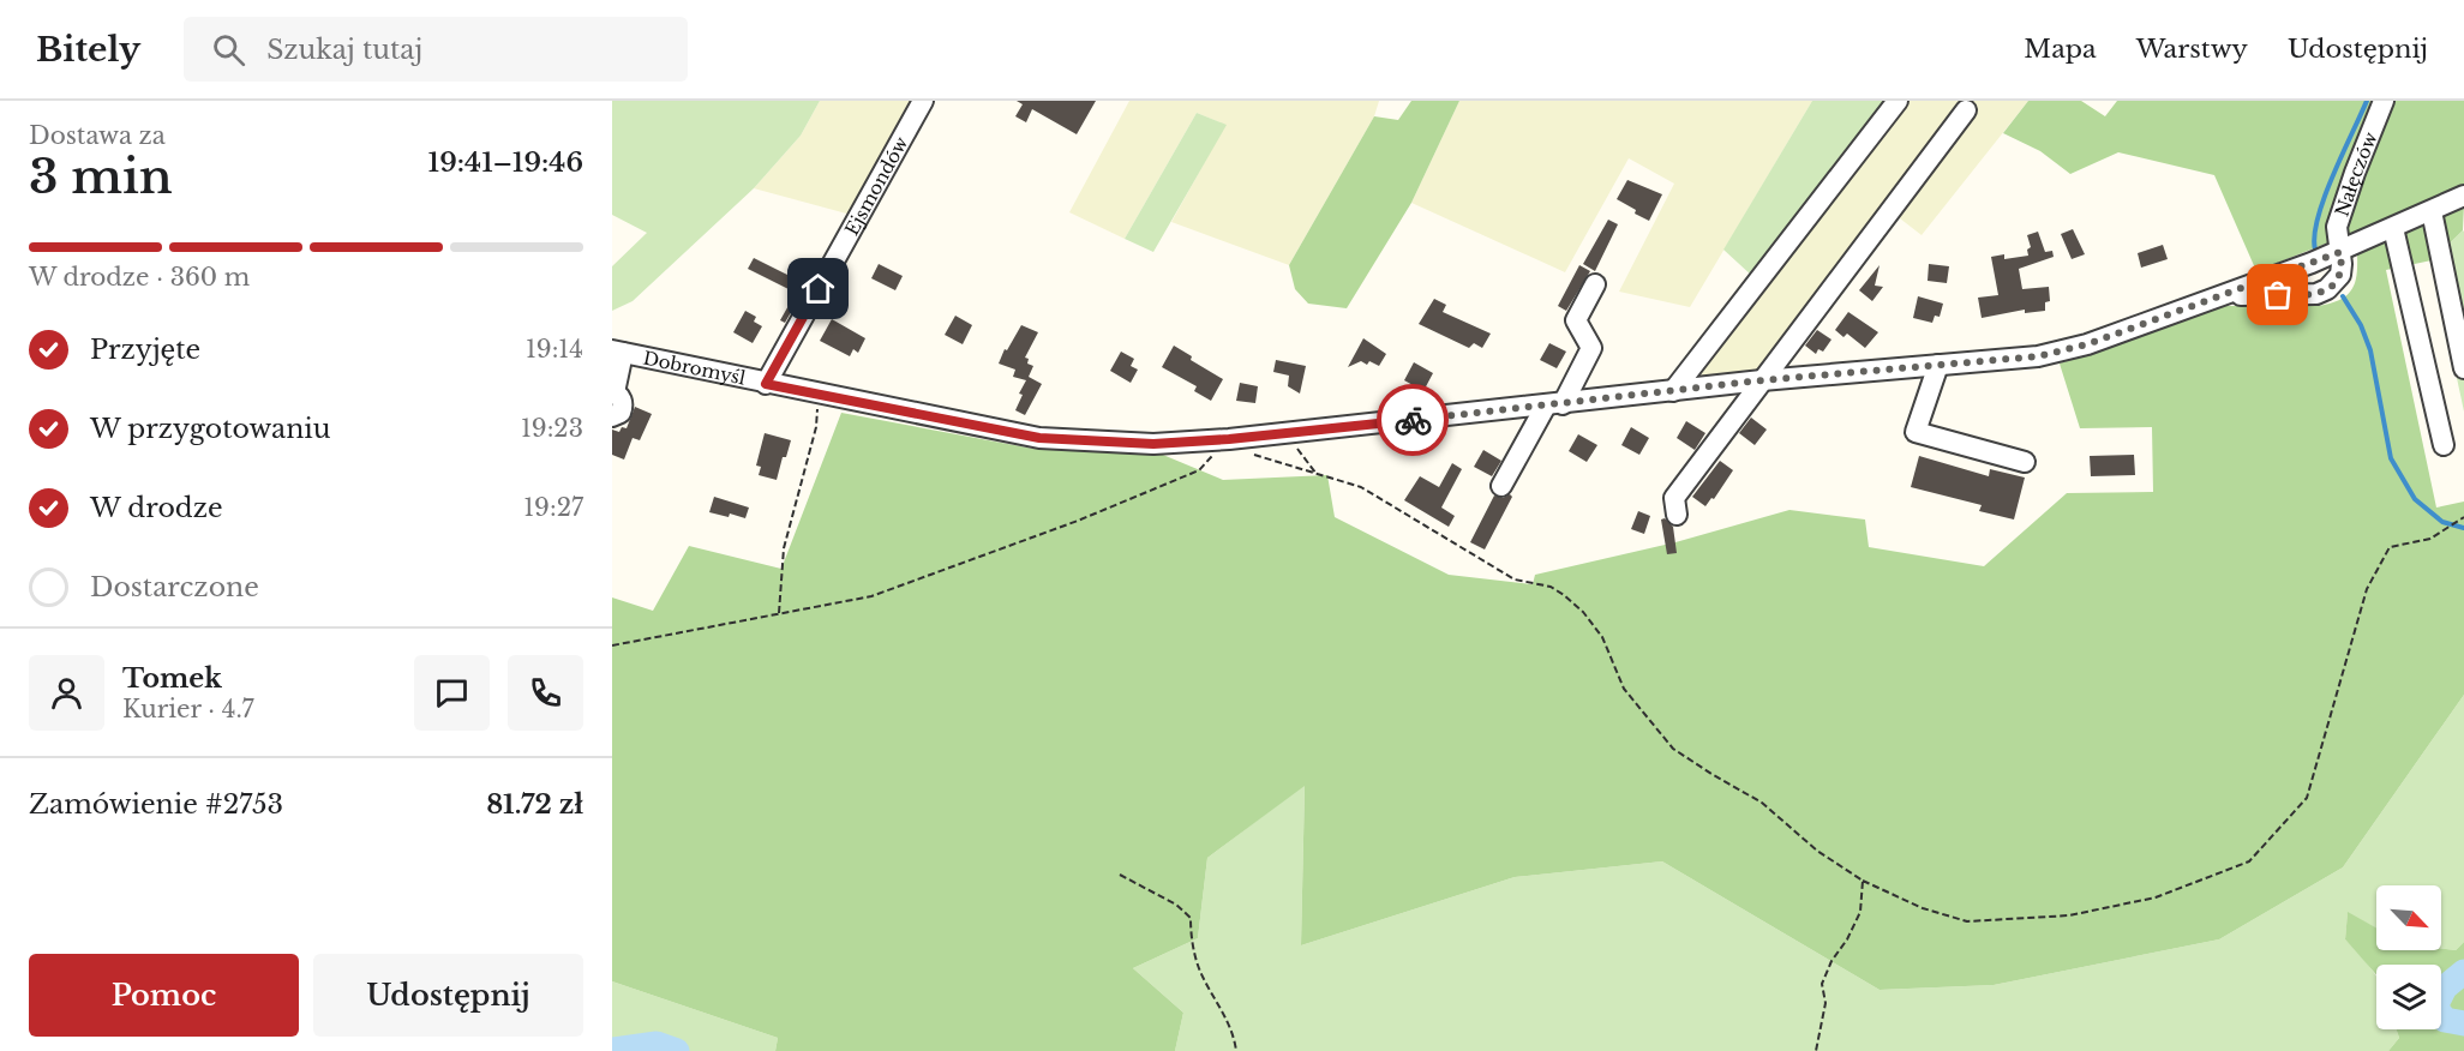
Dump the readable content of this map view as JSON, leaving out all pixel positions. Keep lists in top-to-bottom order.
{
  "streets": {
    "street": ["Nałęczów", "Ejsmondów", "Dobromyśl"]
  },
  "crossings": [
    ["Nałęczów", "Dobromyśl"],
    ["Ejsmondów", "Dobromyśl"]
  ],
  "north": "bottom right",
  "page": {
    "header": "Bitely",
    "search": "Szukaj tutaj",
    "nav": ["Mapa", "Warstwy", "Udostępnij"],
    "heading": ["3 min", "Dostawa za", "19:41–19:46"],
    "panel": [
      "Tomek",
      "Kurier · 4.7",
      "Zamówienie #2753",
      "81.72 zł"
    ],
    "bar": "W drodze · 360 m",
    "list": [
      ["Przyjęte", "19:14"],
      ["W przygotowaniu", "19:23"],
      ["W drodze", "19:27"],
      "Dostarczone"
    ],
    "buttons": ["Pomoc", "Udostępnij"]
  }
}
